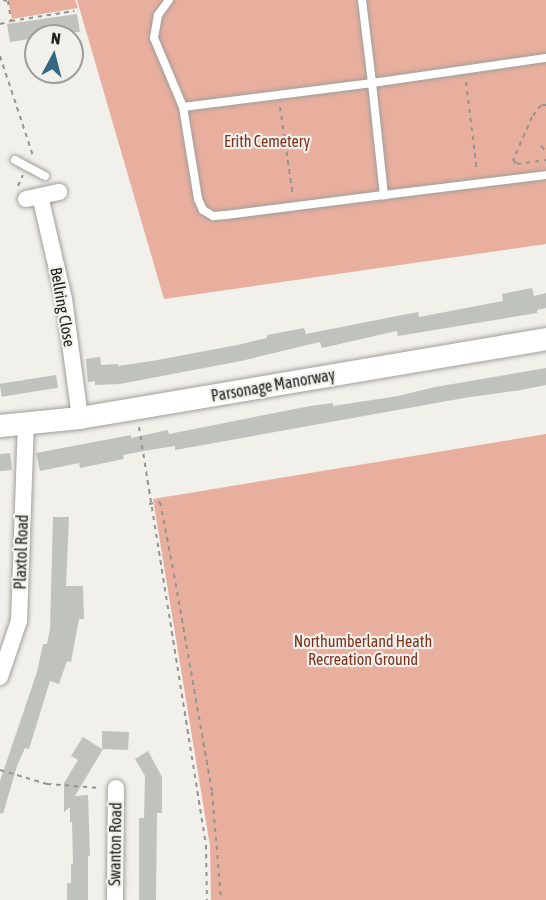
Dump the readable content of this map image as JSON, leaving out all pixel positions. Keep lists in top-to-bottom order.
{
  "streets": {
    "street": [
      "Bellring Close",
      "Parsonage Manorway",
      "Plaxtol Road",
      "Swanton Road"
    ]
  },
  "crossings": [
    ["Bellring Close", "Parsonage Manorway"],
    ["Parsonage Manorway", "Plaxtol Road"]
  ],
  "parks": ["Erith Cemetery", "Northumberland Heath Recreation Ground"],
  "north": "top"
}
